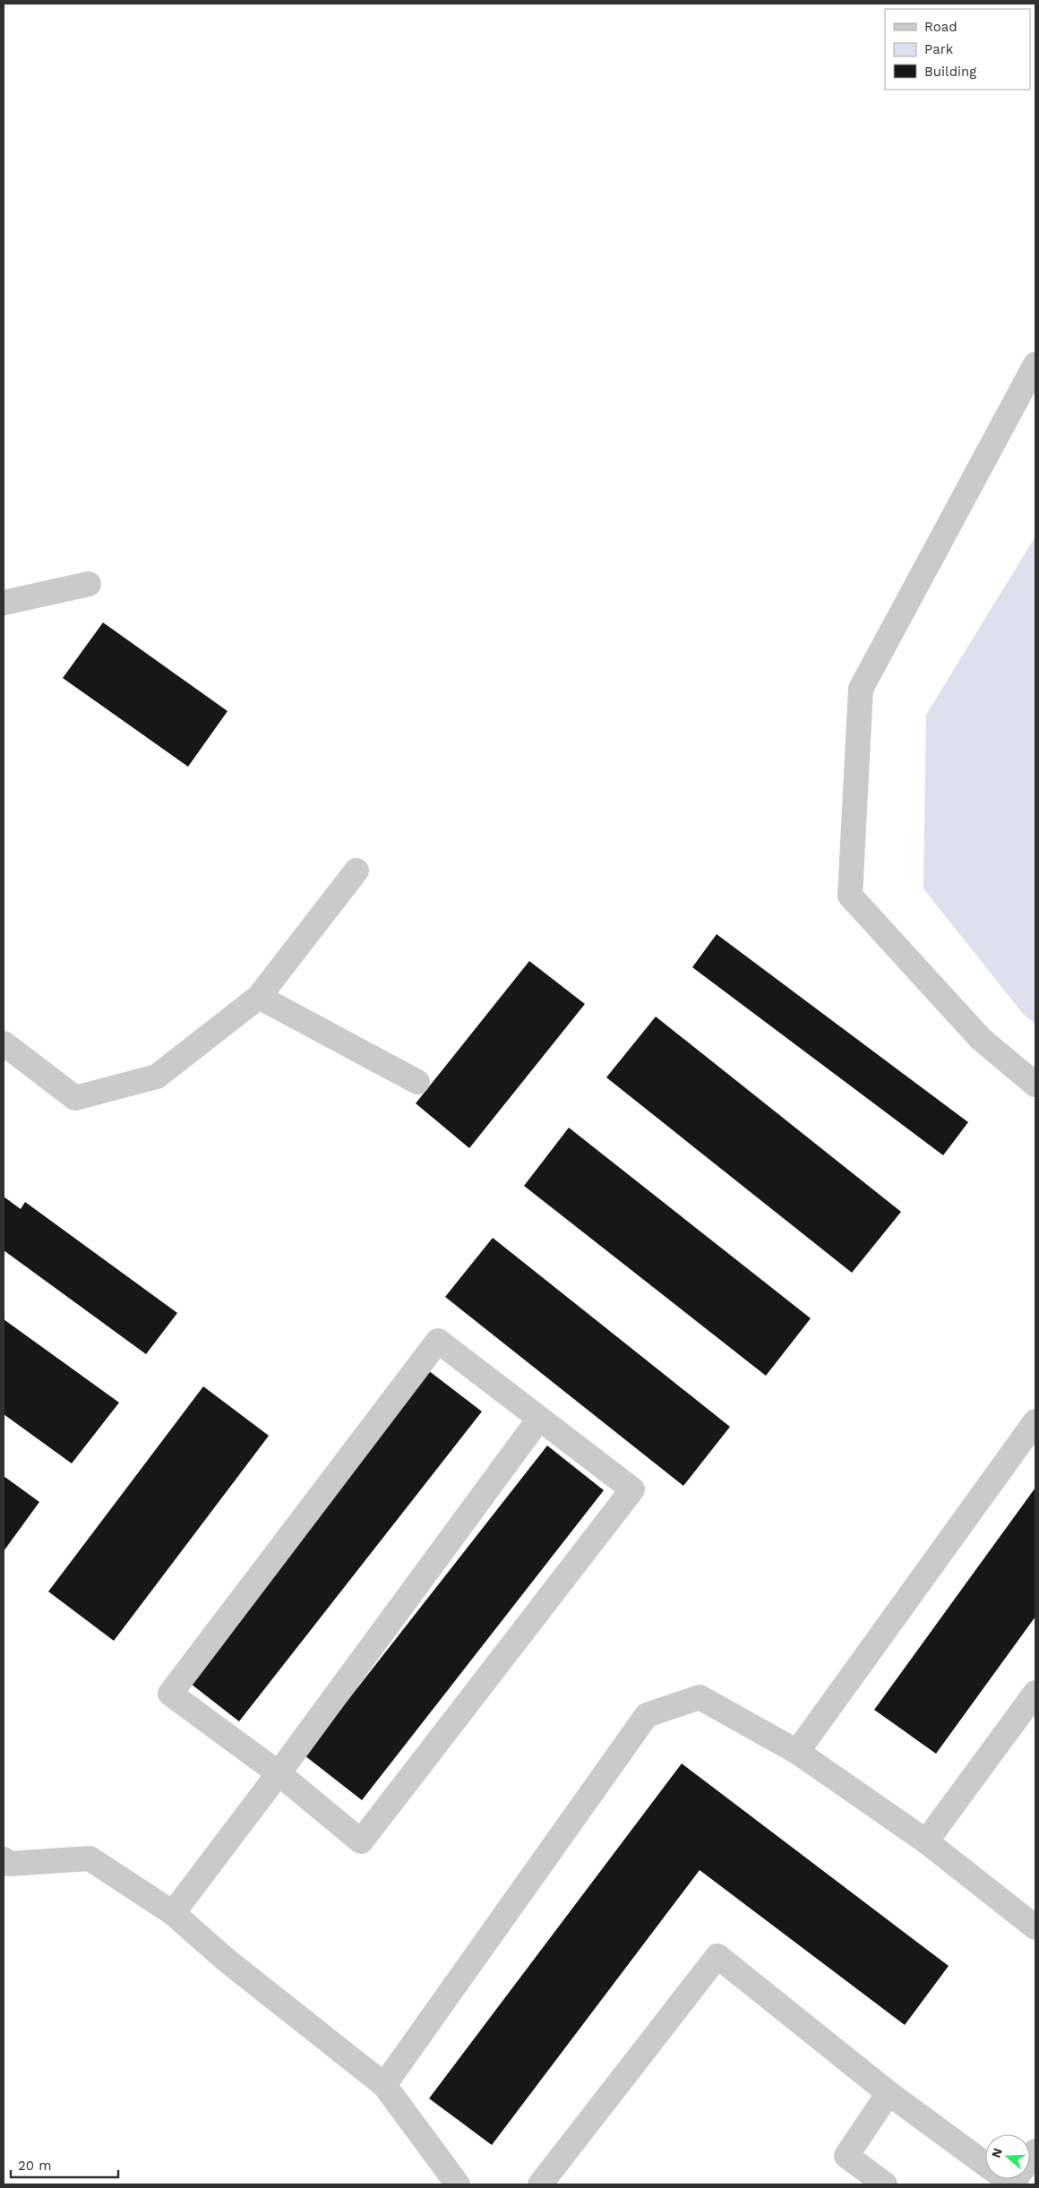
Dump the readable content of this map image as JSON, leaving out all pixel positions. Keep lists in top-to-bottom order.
{
  "legend": ["Road", "Park", "Building"],
  "scale_bar": "20 m",
  "north": "left"
}
